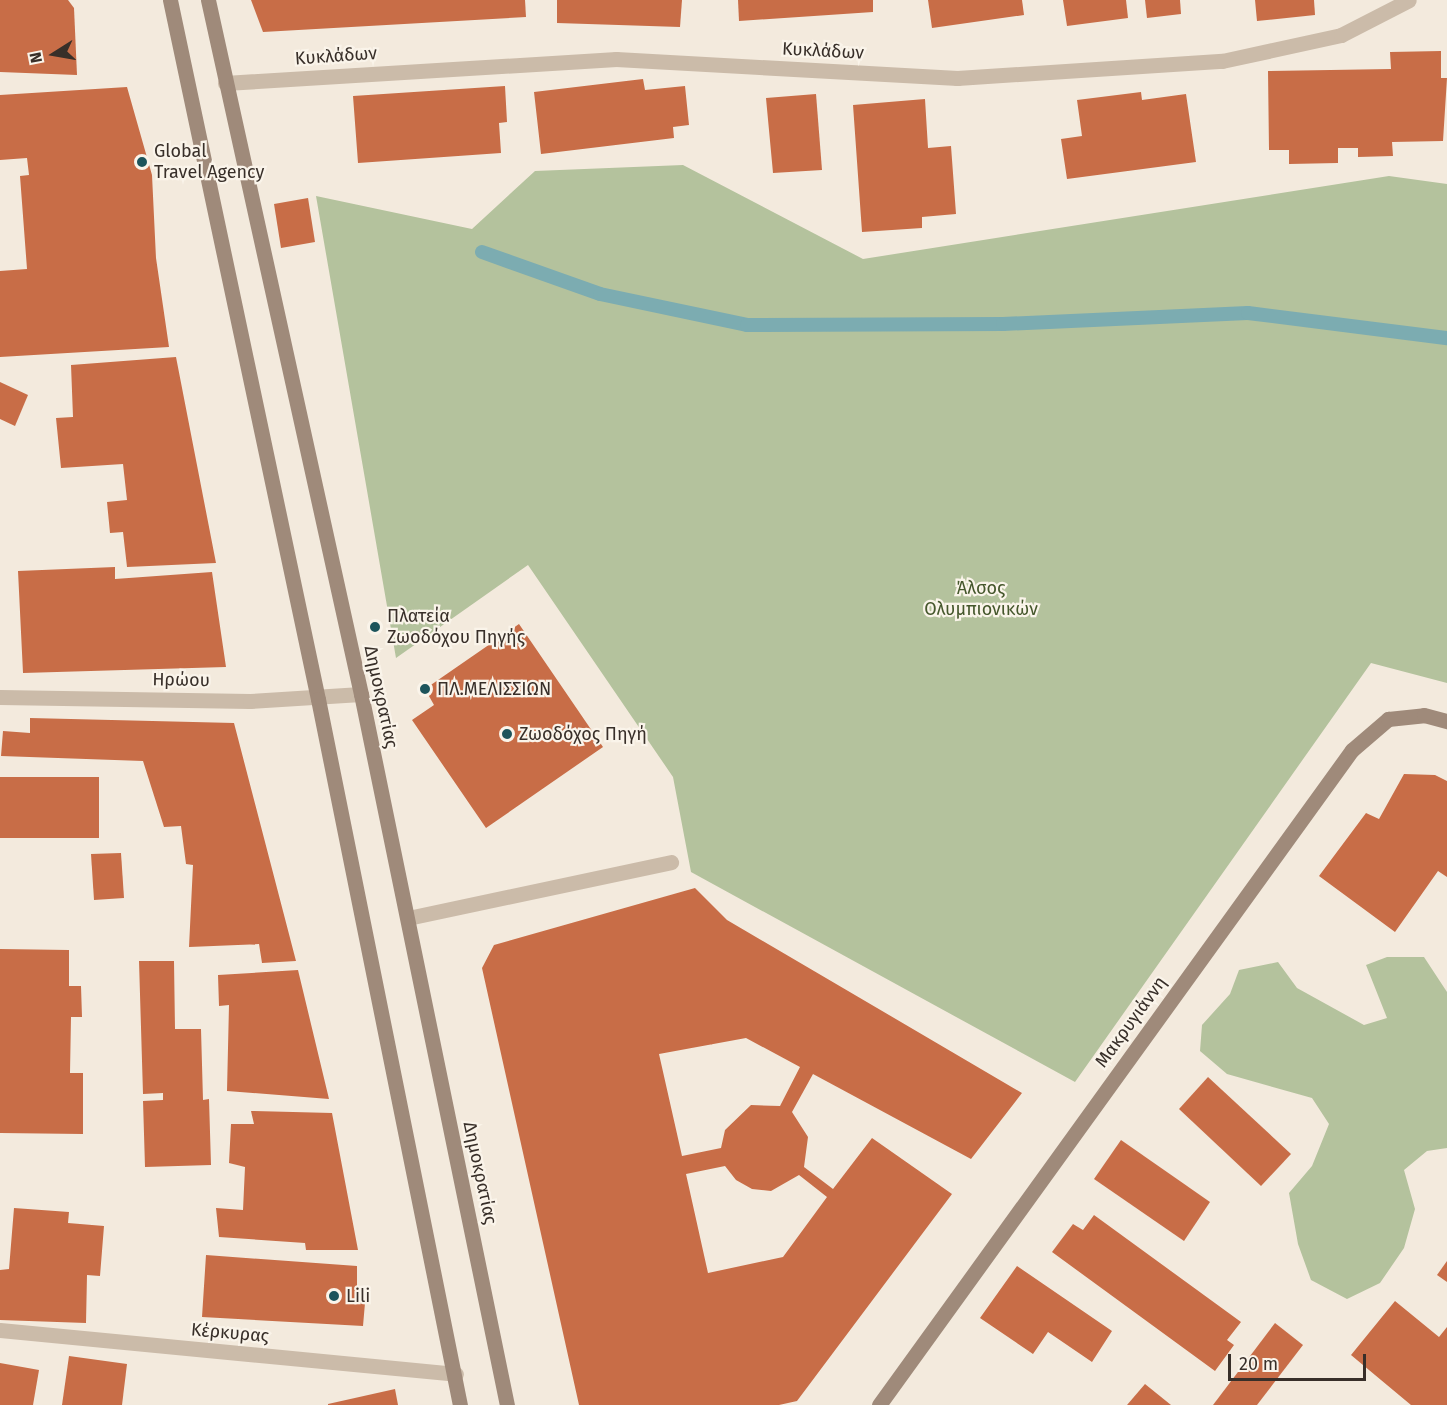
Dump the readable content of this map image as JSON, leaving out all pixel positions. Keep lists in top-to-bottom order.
{
  "streets": {
    "main road": ["Δημοκρατίας", "Μακρυγιάννη"],
    "street": ["Κυκλάδων", "Ηρώου", "Κέρκυρας"]
  },
  "crossings": [
    ["Κυκλάδων", "Δημοκρατίας"],
    ["Ηρώου", "Δημοκρατίας"]
  ],
  "parks": ["Άλσος Ολυμπιονικών"],
  "places": [
    "Global Travel Agency",
    "Πλατεία Ζωοδόχου Πηγής",
    "ΠΛ.ΜΕΛΙΣΣΙΩΝ",
    "Ζωοδόχος Πηγή",
    "Lili"
  ],
  "scale_bar": "20 m",
  "north": "left"
}
